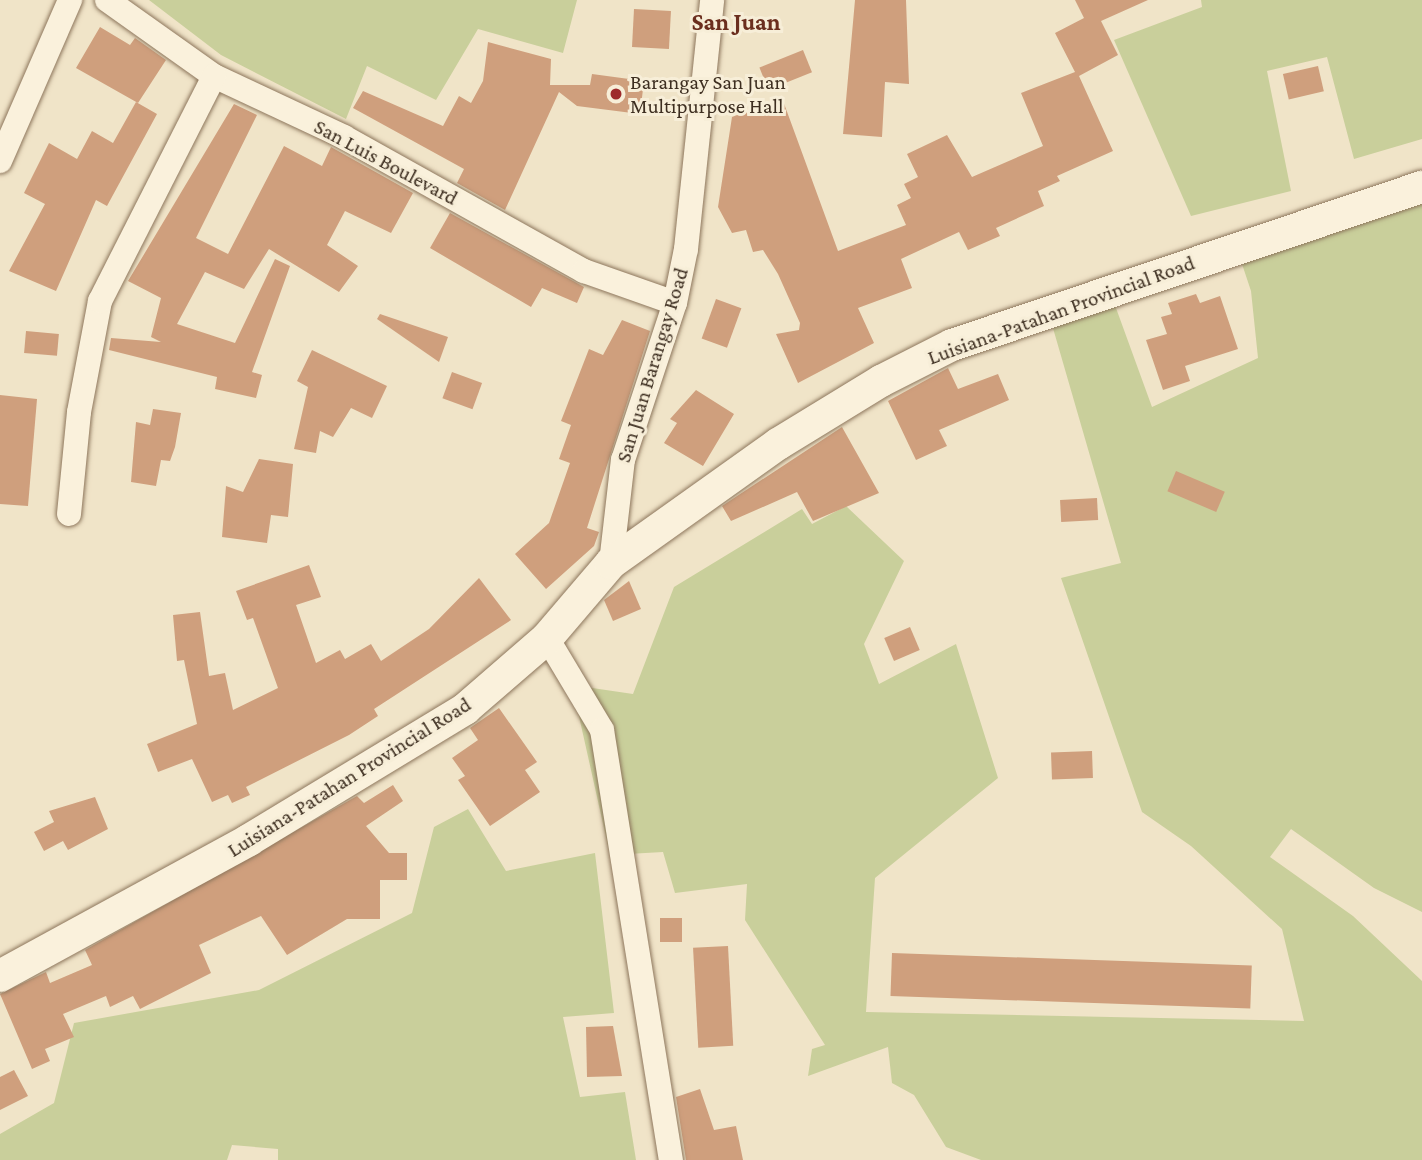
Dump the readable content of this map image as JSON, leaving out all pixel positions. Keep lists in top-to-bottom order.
{
  "streets": {
    "street": ["San Luis Boulevard", "Luisiana-Patahan Provincial Road", "San Juan Barangay Road"]
  },
  "crossings": [
    ["San Luis Boulevard", "San Juan Barangay Road"],
    ["Luisiana-Patahan Provincial Road", "San Juan Barangay Road"]
  ],
  "districts": ["San Juan"],
  "places": ["Barangay San Juan Multipurpose Hall"]
}
